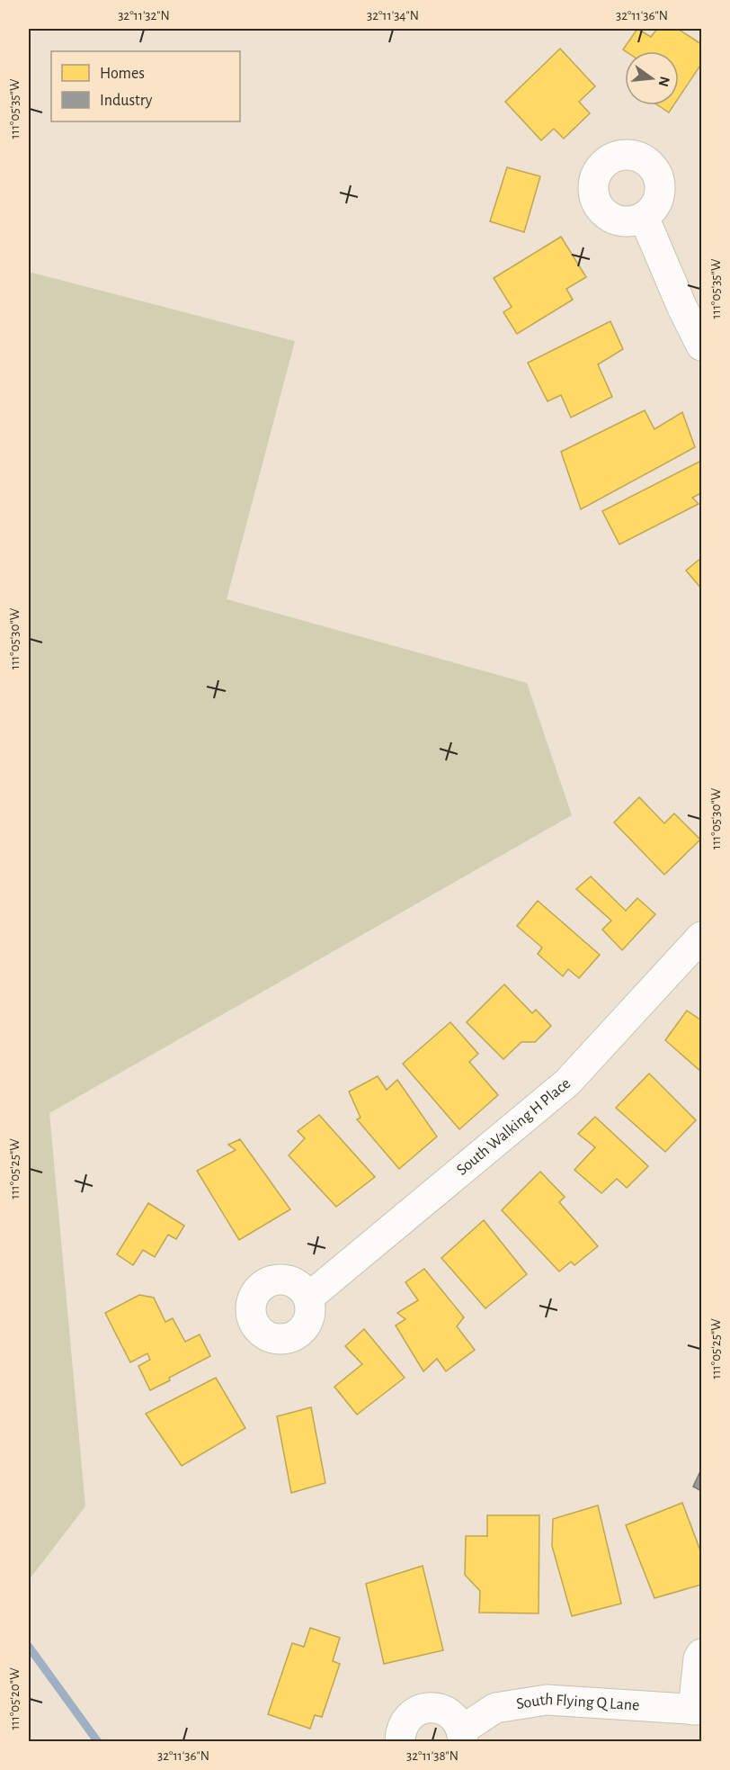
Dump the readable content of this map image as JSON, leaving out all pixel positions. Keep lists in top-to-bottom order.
{
  "streets": {
    "street": ["South Walking H Place", "South Flying Q Lane"]
  },
  "legend": ["Homes", "Industry"],
  "north": "right",
  "coordinates": [
    "32°11'32\"N",
    "32°11'34\"N",
    "32°11'36\"N",
    "111°05'35\"W",
    "111°05'30\"W",
    "111°05'25\"W",
    "111°05'20\"W",
    "32°11'38\"N"
  ]
}
